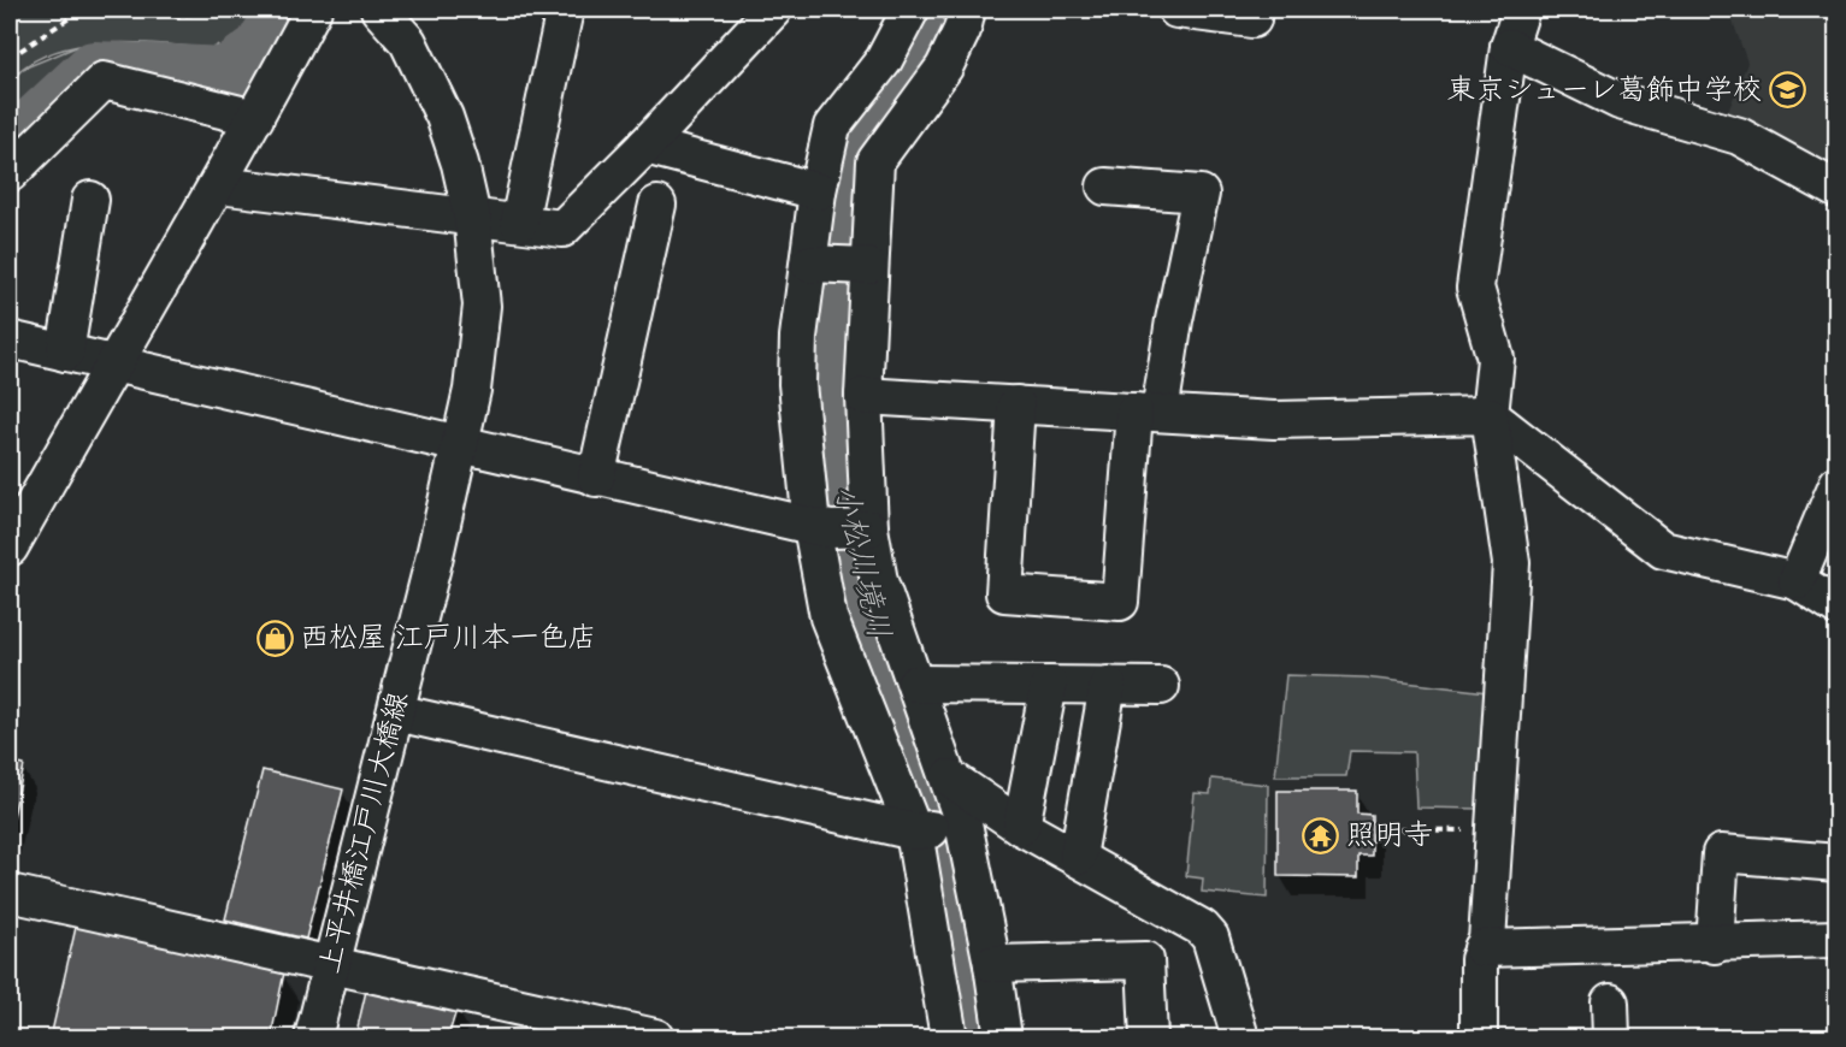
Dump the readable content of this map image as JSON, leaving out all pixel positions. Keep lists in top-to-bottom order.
{
  "streets": {
    "street": ["上平井橋江戸川大橋線"]
  },
  "water": ["小松川境川"],
  "places": {
    "school or university": ["東京シューレ葛飾中学校"],
    "shop": ["西松屋 江戸川本一色店"],
    "temple": ["照明寺"]
  }
}
